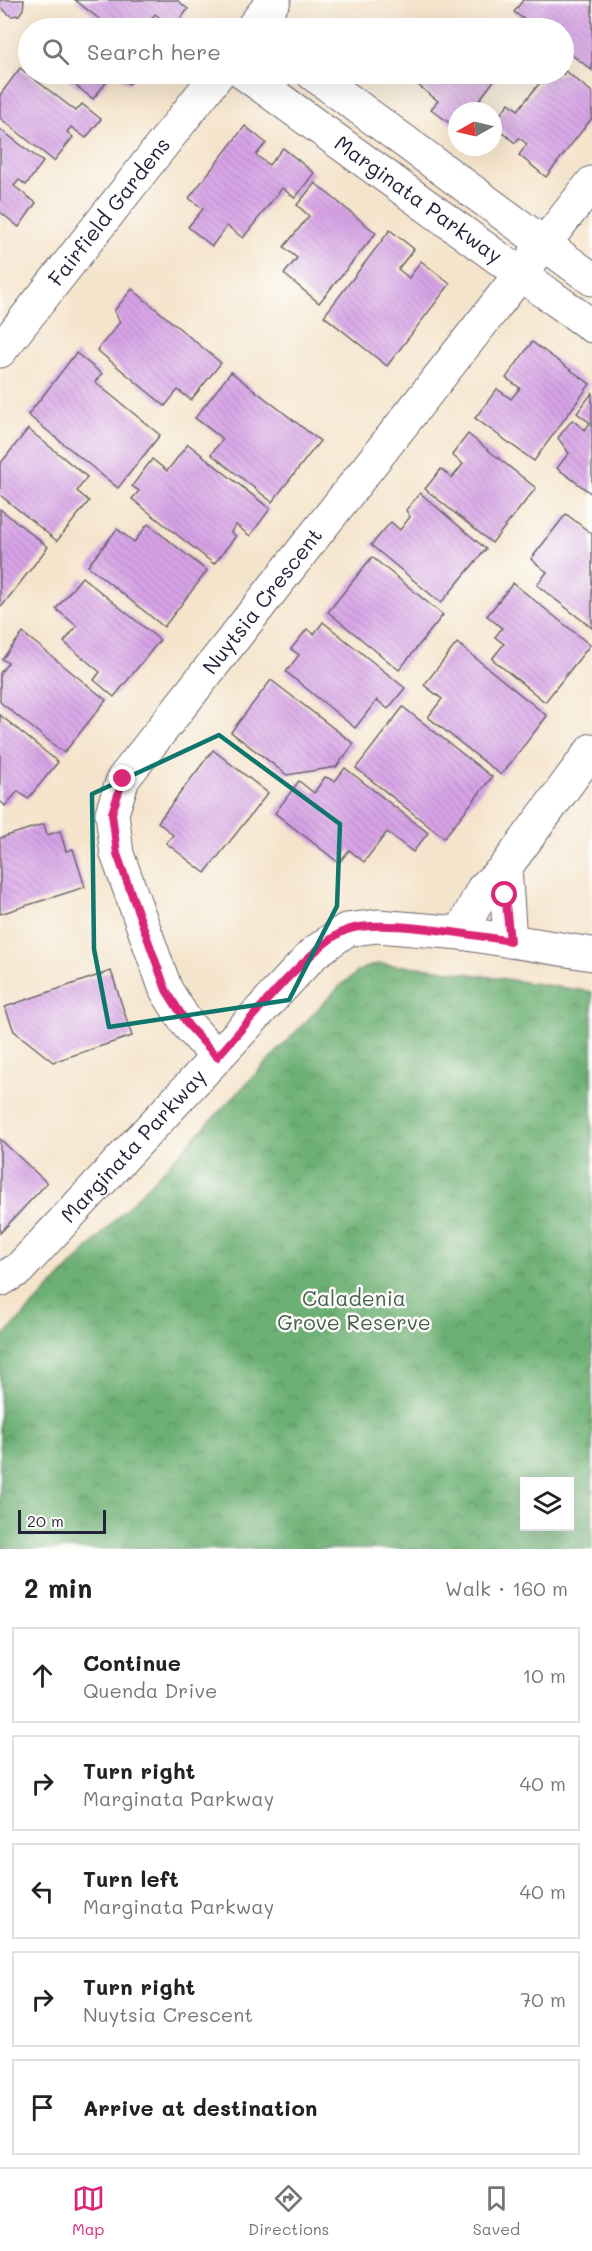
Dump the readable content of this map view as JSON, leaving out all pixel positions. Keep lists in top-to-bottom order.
{
  "streets": {
    "street": ["Marginata Parkway", "Fairfield Gardens", "Nuytsia Crescent"]
  },
  "crossings": [
    ["Marginata Parkway", "Nuytsia Crescent"]
  ],
  "parks": ["Caladenia Grove Reserve"],
  "scale_bar": "20 m",
  "north": "left",
  "page": {
    "search": "Search here",
    "scale": "20 m",
    "heading": ["2 min", "Walk · 160 m"],
    "list": [
      ["Continue", "Quenda Drive", "10 m"],
      ["Turn right", "Marginata Parkway", "40 m"],
      ["Turn left", "Marginata Parkway", "40 m"],
      ["Turn right", "Nuytsia Crescent", "70 m"],
      "Arrive at destination"
    ],
    "nav": ["Map", "Directions", "Saved"]
  }
}
